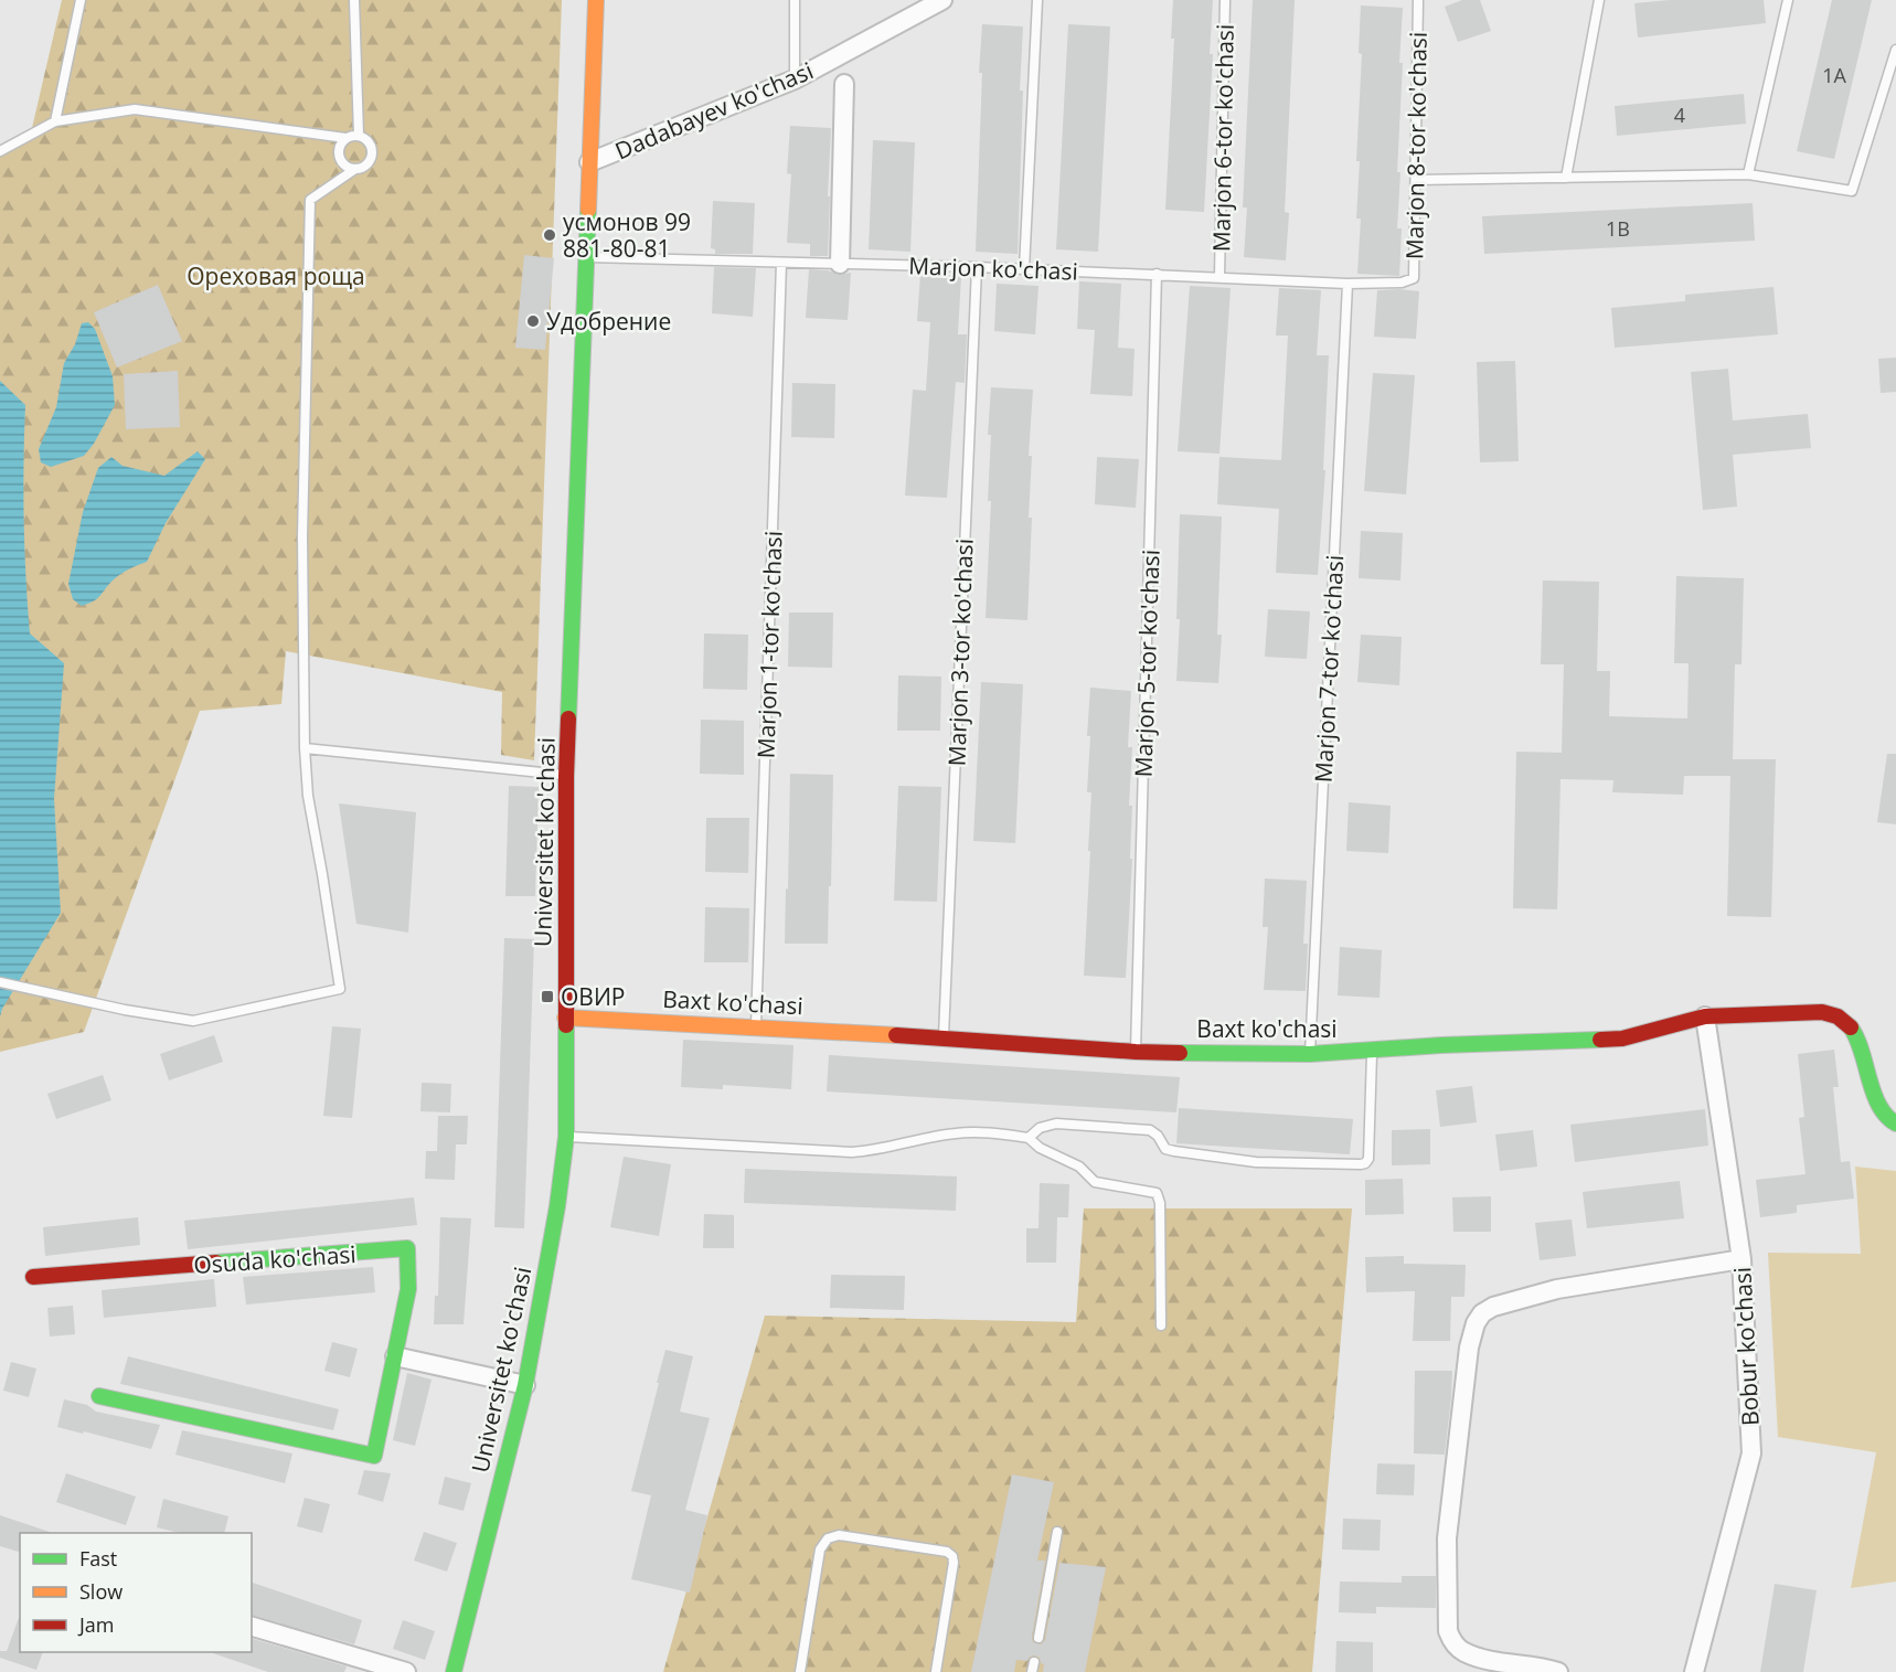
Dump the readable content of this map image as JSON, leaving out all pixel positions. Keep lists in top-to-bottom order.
{
  "streets": {
    "street": [
      "Dadabayev ko'chasi",
      "Universitet ko'chasi",
      "Baxt ko'chasi",
      "Osuda ko'chasi",
      "Bobur ko'chasi"
    ],
    "lane": [
      "Marjon 6-tor ko'chasi",
      "Marjon 8-tor ko'chasi",
      "Marjon ko'chasi",
      "Marjon 1-tor ko'chasi",
      "Marjon 3-tor ko'chasi",
      "Marjon 5-tor ko'chasi",
      "Marjon 7-tor ko'chasi"
    ]
  },
  "crossings": [
    ["Dadabayev ko'chasi", "Universitet ko'chasi"],
    ["Marjon 6-tor ko'chasi", "Marjon ko'chasi"],
    ["Marjon 8-tor ko'chasi", "Marjon ko'chasi"],
    ["Marjon ko'chasi", "Marjon 1-tor ko'chasi"],
    ["Marjon ko'chasi", "Marjon 3-tor ko'chasi"],
    ["Marjon ko'chasi", "Marjon 5-tor ko'chasi"],
    ["Marjon ko'chasi", "Marjon 7-tor ko'chasi"],
    ["Marjon ko'chasi", "Universitet ko'chasi"],
    ["Marjon 1-tor ko'chasi", "Baxt ko'chasi"],
    ["Marjon 3-tor ko'chasi", "Baxt ko'chasi"],
    ["Marjon 5-tor ko'chasi", "Baxt ko'chasi"],
    ["Marjon 7-tor ko'chasi", "Baxt ko'chasi"],
    ["Universitet ko'chasi", "Baxt ko'chasi"],
    ["Baxt ko'chasi", "Bobur ko'chasi"]
  ],
  "parks": ["Ореховая роща"],
  "places": {
    "other": ["усмонов 99 881-80-81", "Удобрение"],
    "transit": ["ОВИР"]
  },
  "house_numbers": ["1А", "4", "1B"],
  "legend": ["Fast", "Slow", "Jam"]
}
